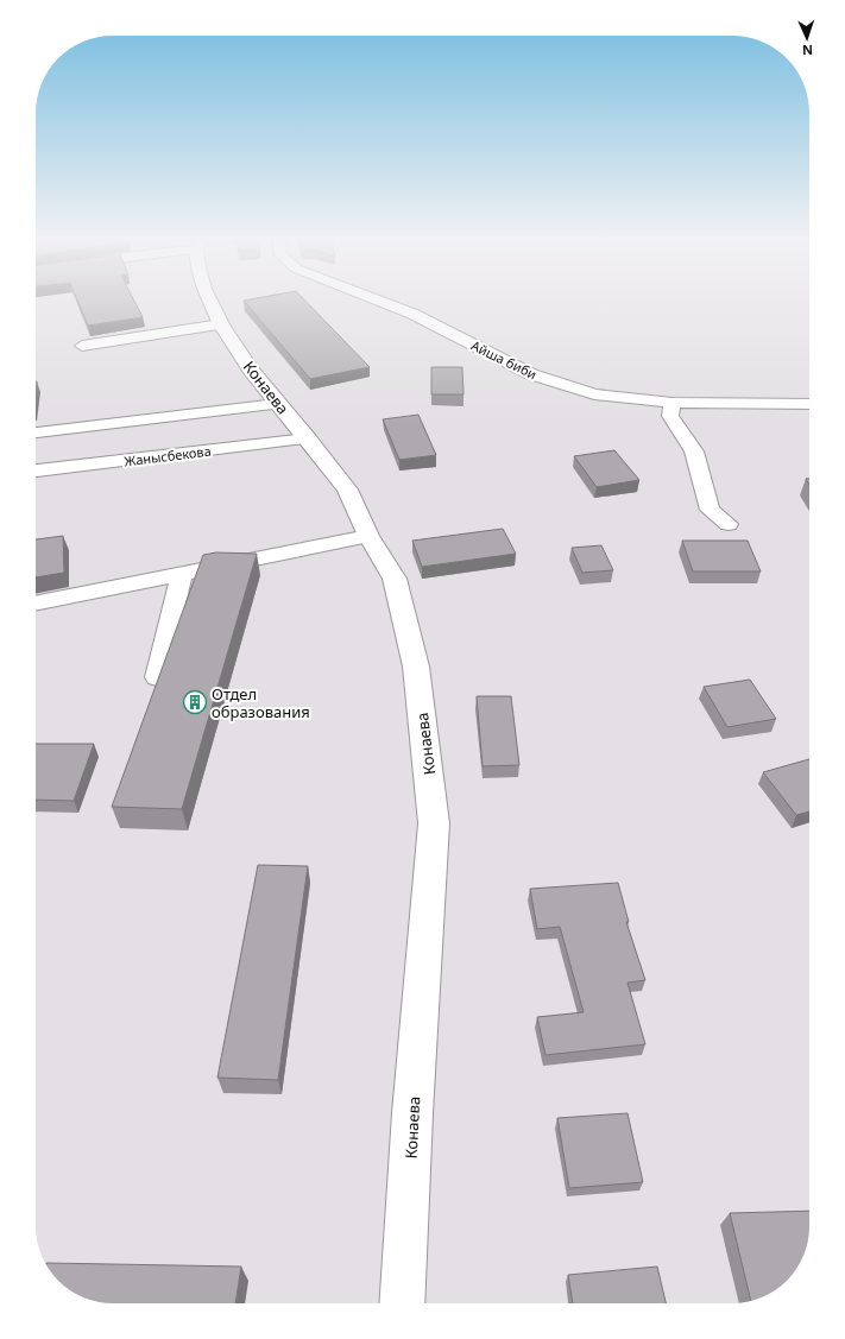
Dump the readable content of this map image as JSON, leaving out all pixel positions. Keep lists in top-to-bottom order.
{
  "streets": {
    "main road": ["Конаева"],
    "street": ["Айша биби", "Жанысбекова"]
  },
  "crossings": [
    ["Конаева", "Жанысбекова"]
  ],
  "places": {
    "building": ["Отдел образования"]
  },
  "north": "bottom"
}
